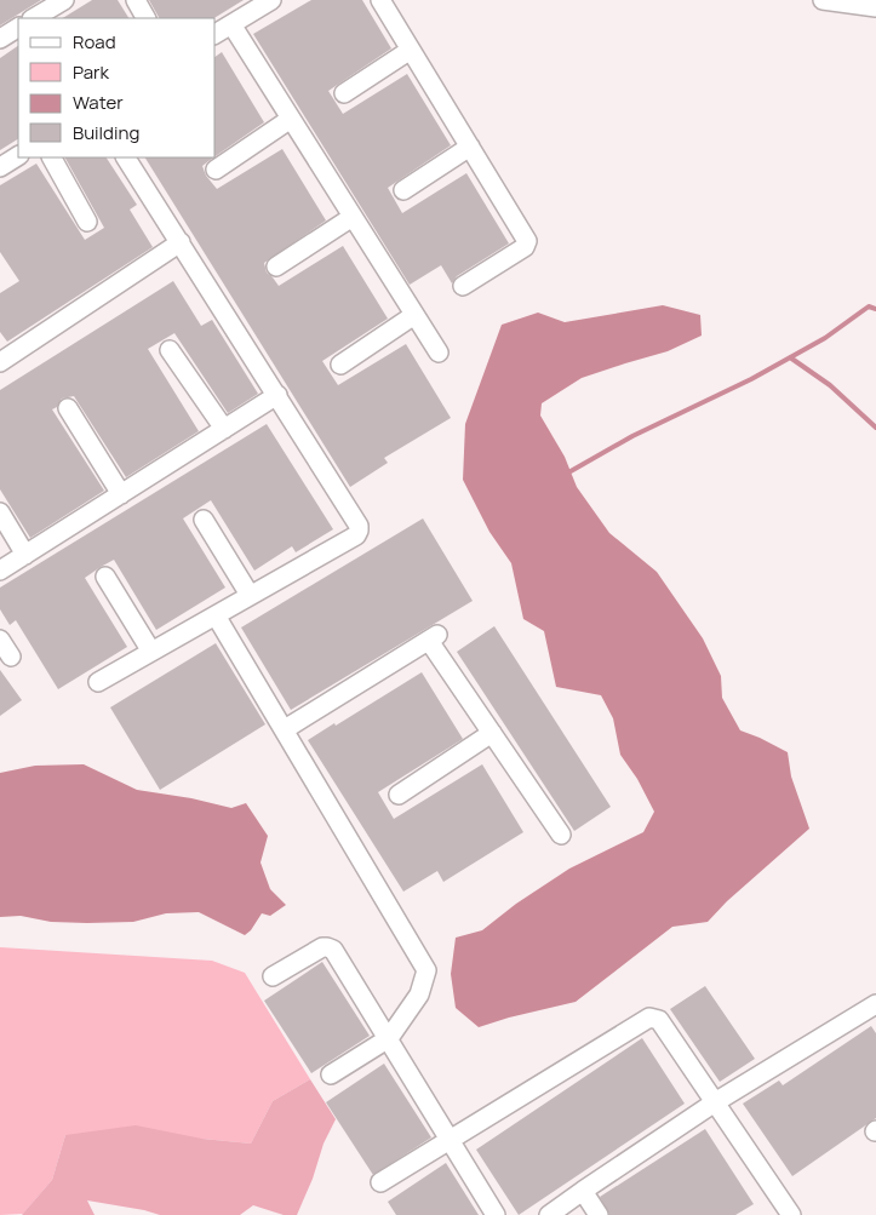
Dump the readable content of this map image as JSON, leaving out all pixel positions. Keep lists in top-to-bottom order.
{
  "legend": [
    "Road",
    "Park",
    "Water",
    "Building"
  ]
}
